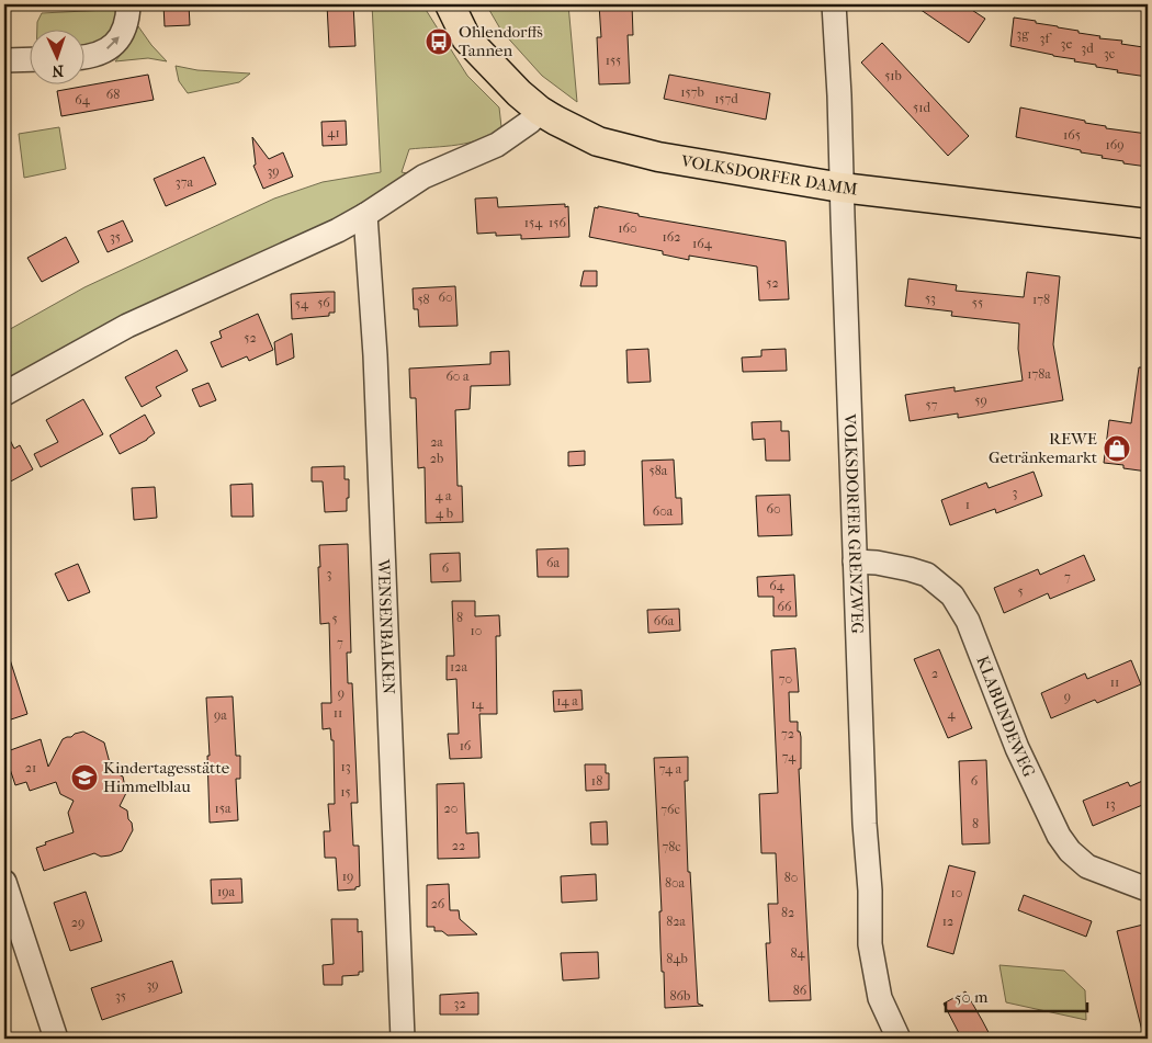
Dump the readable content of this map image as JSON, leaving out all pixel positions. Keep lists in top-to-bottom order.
{
  "streets": {
    "main road": ["VOLKSDORFER DAMM"],
    "street": ["VOLKSDORFER GRENZWEG", "WENSENBALKEN", "KLABUNDEWEG"]
  },
  "crossings": [
    ["VOLKSDORFER DAMM", "VOLKSDORFER GRENZWEG"],
    ["VOLKSDORFER GRENZWEG", "KLABUNDEWEG"]
  ],
  "places": {
    "bus stop": ["Ohlendorffs Tannen"],
    "shop": ["REWE Getränkemarkt"],
    "school or university": ["Kindertagesstätte Himmelblau"]
  },
  "house_numbers": [
    "3g",
    "3f",
    "3e",
    "3d",
    "3c",
    "155",
    "51b",
    "157b",
    "68",
    "157d",
    "64",
    "51d",
    "41",
    "165",
    "169",
    "39",
    "37a",
    "154",
    "156",
    "160",
    "35",
    "162",
    "164",
    "52",
    "60",
    "53",
    "58",
    "178",
    "56",
    "55",
    "54",
    "52",
    "178a",
    "60 a",
    "59",
    "57",
    "2a",
    "2b",
    "58a",
    "3",
    "4 a",
    "1",
    "60",
    "60a",
    "4 b",
    "6a",
    "6",
    "3",
    "7",
    "64",
    "5",
    "66",
    "8",
    "5",
    "66a",
    "10",
    "7",
    "12a",
    "2",
    "70",
    "11",
    "9",
    "9",
    "14 a",
    "14",
    "11",
    "4",
    "9a",
    "72",
    "16",
    "74",
    "13",
    "21",
    "74 a",
    "18",
    "6",
    "15",
    "13",
    "15a",
    "20",
    "76c",
    "8",
    "22",
    "78c",
    "19",
    "80",
    "80a",
    "19a",
    "10",
    "26",
    "82",
    "82a",
    "12",
    "29",
    "84",
    "84b",
    "39",
    "86",
    "35",
    "86b",
    "32"
  ],
  "scale_bar": "50 m",
  "north": "bottom"
}
